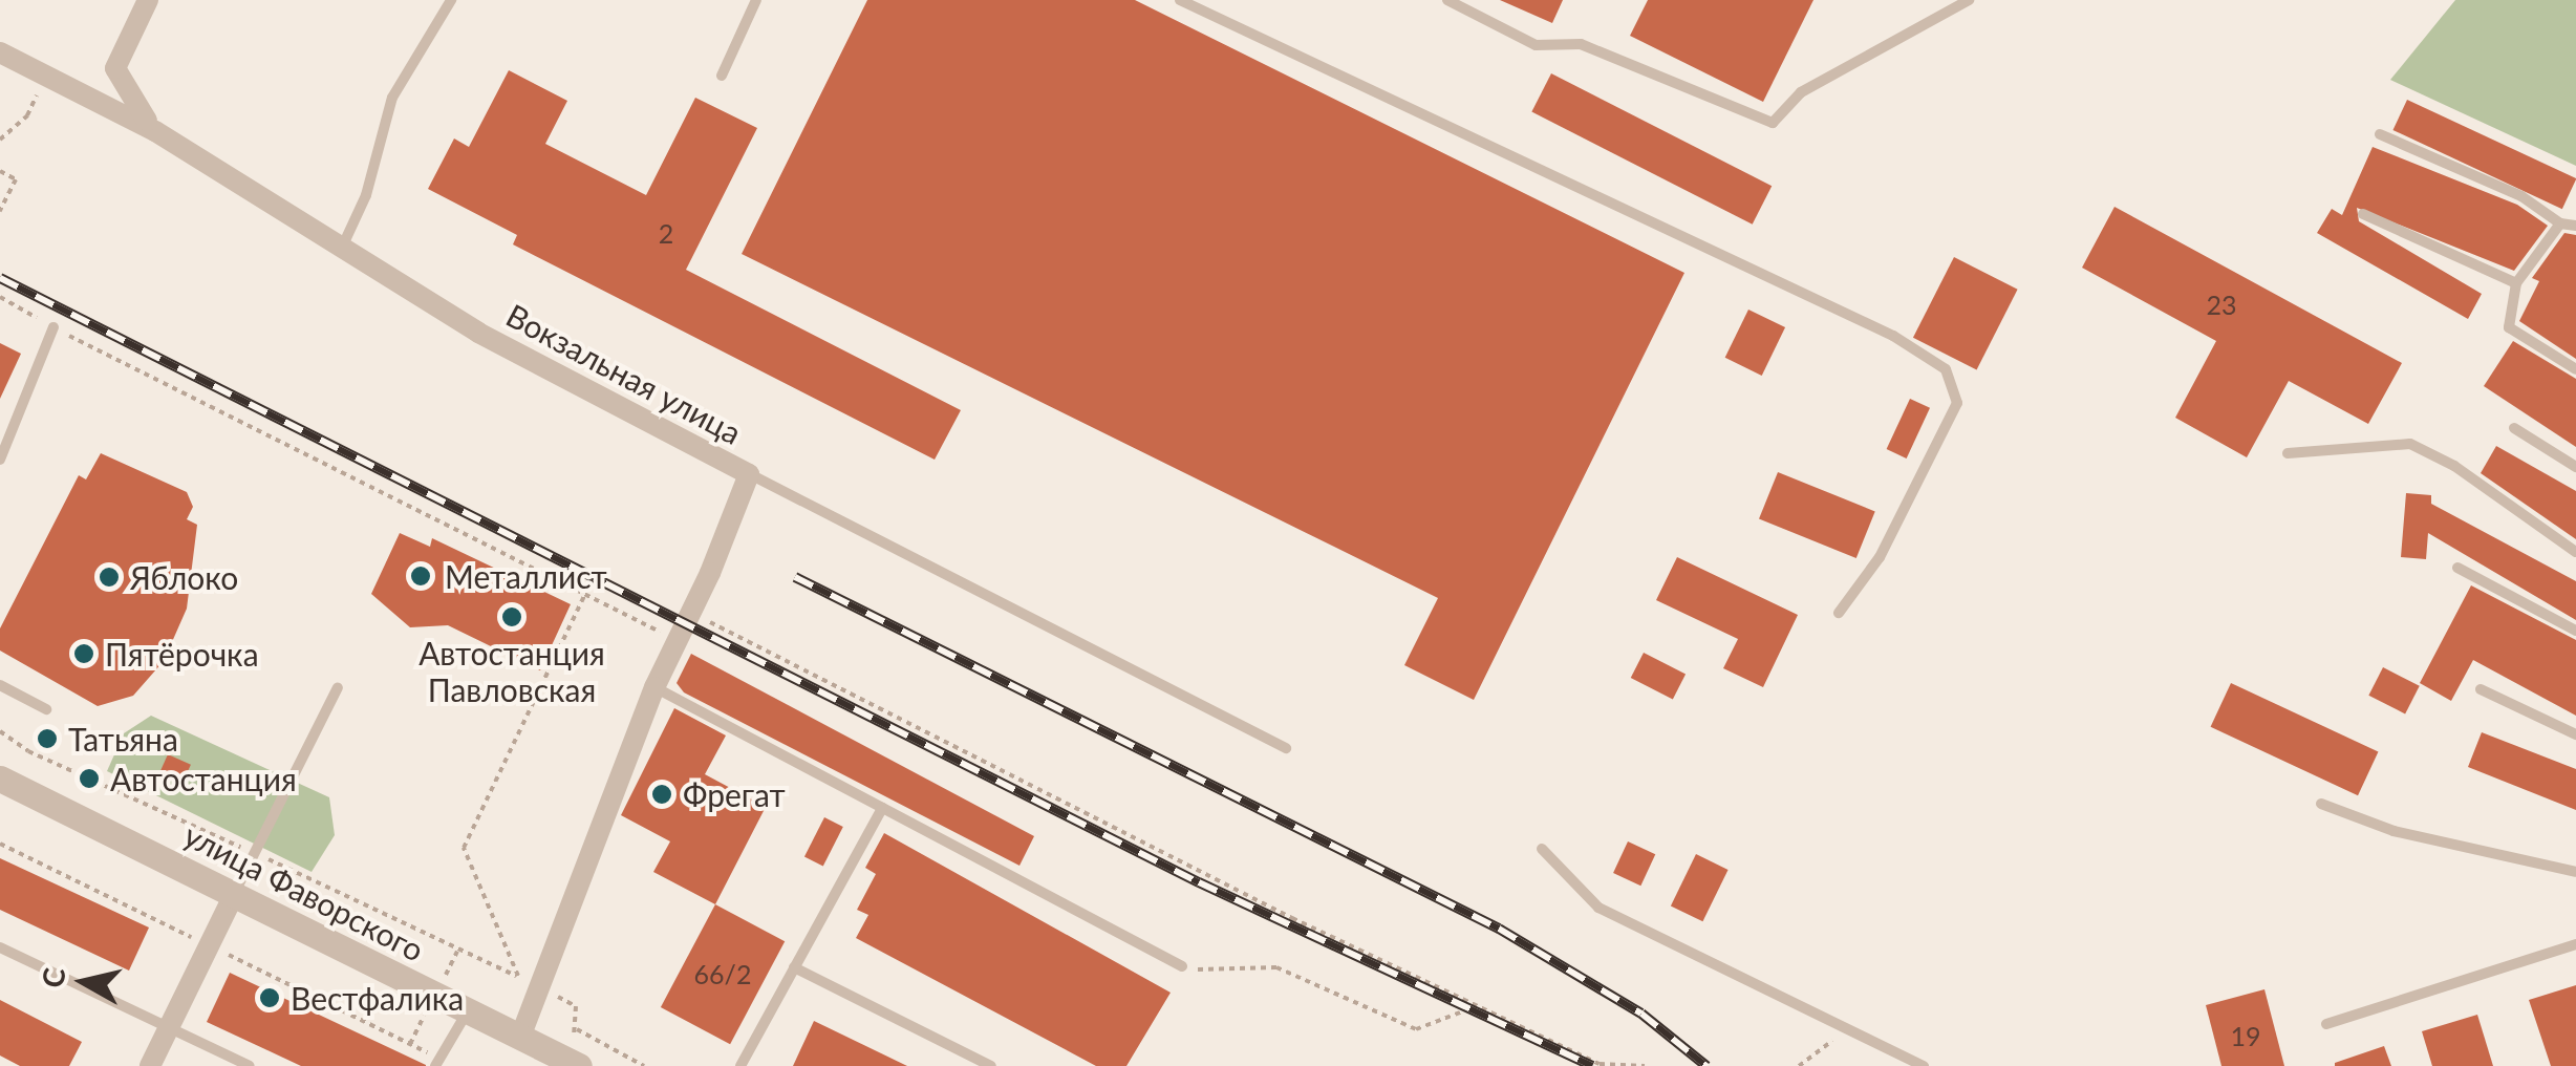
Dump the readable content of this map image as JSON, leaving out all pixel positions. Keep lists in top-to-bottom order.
{
  "streets": {
    "street": ["Вокзальная улица", "улица Фаворского"]
  },
  "crossings": [
    ["Вокзальная улица", "улица Фаворского"]
  ],
  "places": [
    "Металлист",
    "Яблоко",
    "Автостанция Павловская",
    "Пятёрочка",
    "Татьяна",
    "Автостанция",
    "Фрегат",
    "Вестфалика"
  ],
  "house_numbers": [
    "2",
    "23",
    "66/2",
    "19"
  ],
  "north": "left"
}
